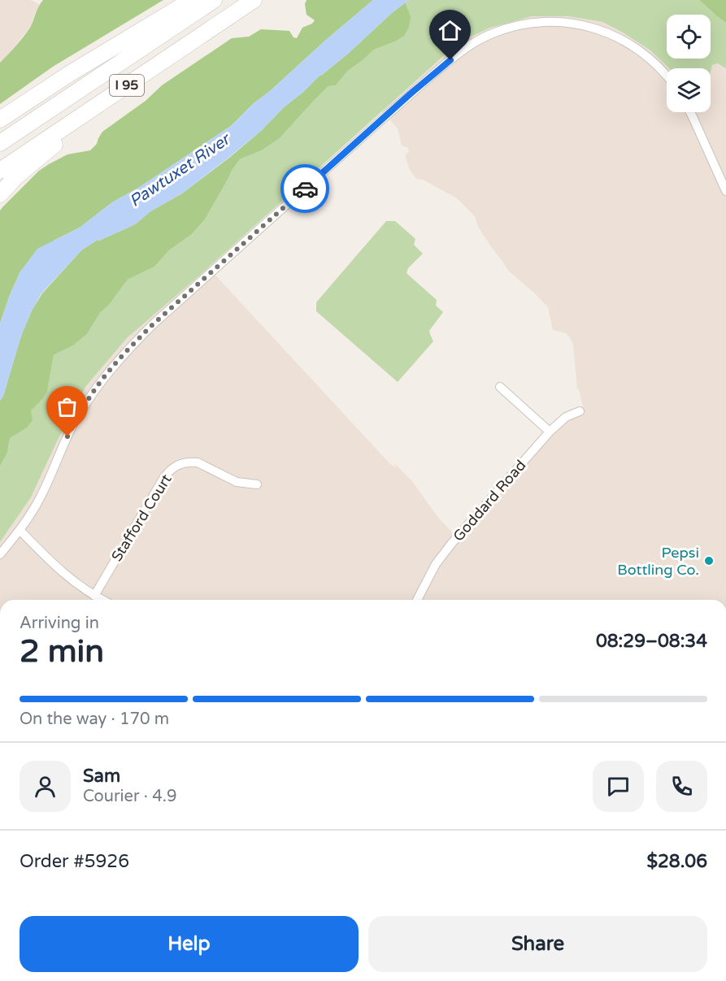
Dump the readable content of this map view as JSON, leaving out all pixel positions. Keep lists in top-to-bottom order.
{
  "streets": {
    "highway": ["I 95"],
    "street": ["Goddard Road", "Stafford Court"]
  },
  "water": ["Pawtuxet River"],
  "places": ["Pepsi Bottling Co."],
  "page": {
    "heading": ["2 min", "Arriving in", "08:29–08:34"],
    "panel": [
      "Sam",
      "Courier · 4.9",
      "Order #5926",
      "$28.06"
    ],
    "bar": "On the way · 170 m",
    "buttons": ["Help", "Share"]
  }
}
